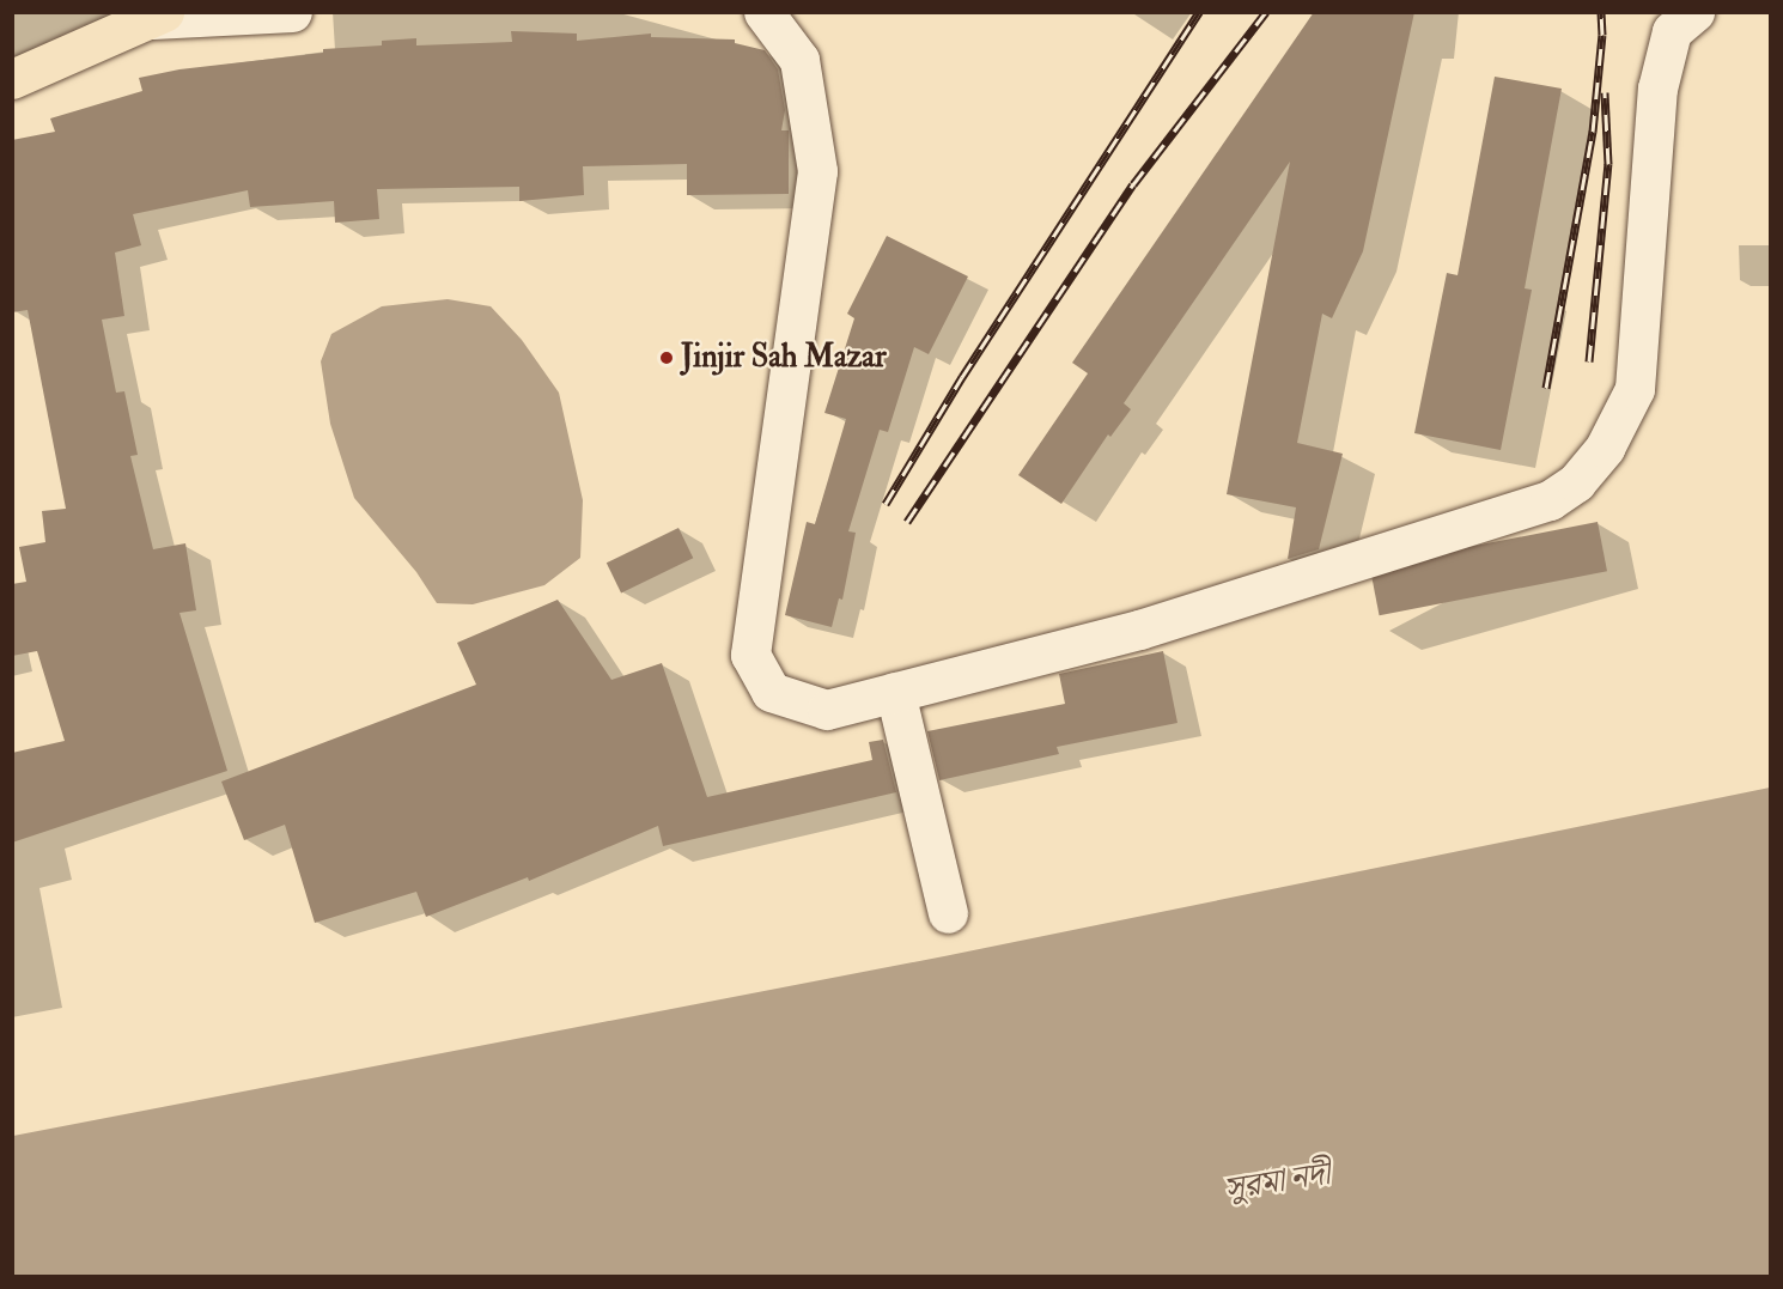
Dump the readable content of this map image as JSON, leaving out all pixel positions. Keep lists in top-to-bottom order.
{
  "water": ["সুরমা নদী"],
  "places": ["Jinjir Sah Mazar"]
}
